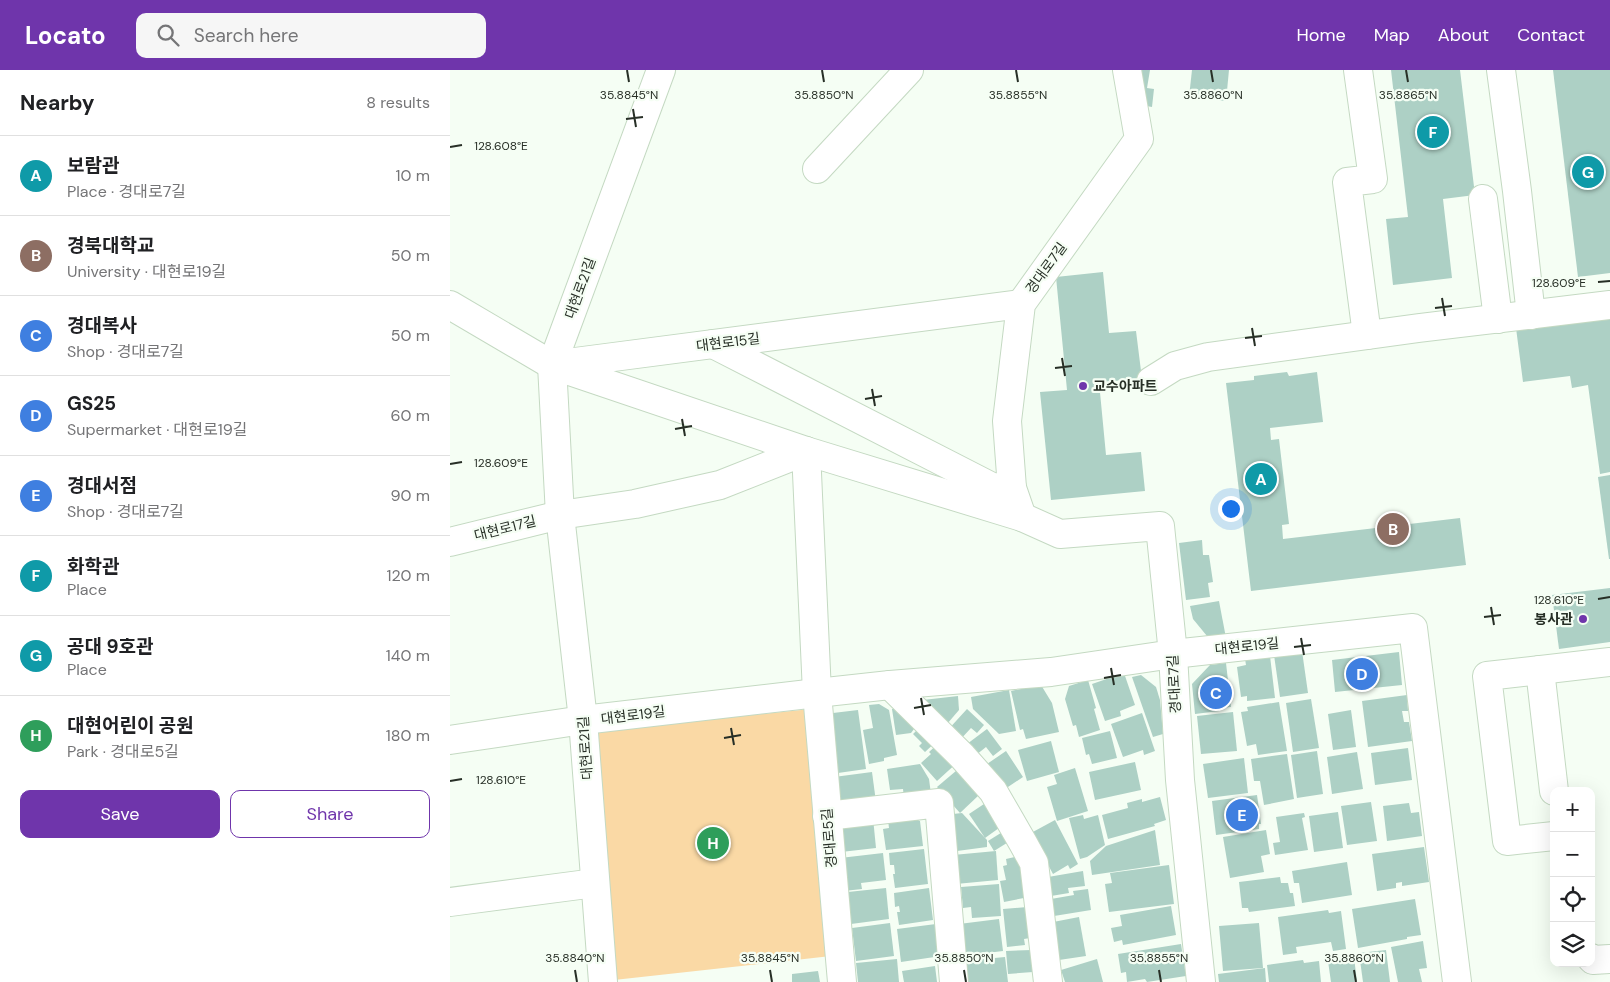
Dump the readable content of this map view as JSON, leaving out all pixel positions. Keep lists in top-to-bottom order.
{
  "streets": {
    "street": [
      "경대로7길",
      "대현로21길",
      "대현로15길",
      "대현로17길",
      "대현로19길",
      "경대로5길"
    ]
  },
  "crossings": [
    ["경대로7길", "대현로21길"],
    ["경대로7길", "대현로15길"],
    ["경대로7길", "대현로19길"],
    ["대현로21길", "대현로15길"],
    ["대현로21길", "대현로17길"],
    ["대현로21길", "대현로19길"],
    ["대현로19길", "경대로5길"]
  ],
  "places": ["교수아파트", "봉사관"],
  "page": {
    "header": "Locato",
    "search": "Search here",
    "nav": [
      "Home",
      "Map",
      "About",
      "Contact"
    ],
    "heading": ["Nearby", "8 results"],
    "pins": [
      "F",
      "G",
      "A",
      "B",
      "D",
      "C",
      "E",
      "H"
    ],
    "list": [
      {
        "mark": "A",
        "name": "보람관",
        "note": "Place · 경대로7길",
        "value": "10 m"
      },
      {
        "mark": "B",
        "name": "경북대학교",
        "note": "University · 대현로19길",
        "value": "50 m"
      },
      {
        "mark": "C",
        "name": "경대복사",
        "note": "Shop · 경대로7길",
        "value": "50 m"
      },
      {
        "mark": "D",
        "name": "GS25",
        "note": "Supermarket · 대현로19길",
        "value": "60 m"
      },
      {
        "mark": "E",
        "name": "경대서점",
        "note": "Shop · 경대로7길",
        "value": "90 m"
      },
      {
        "mark": "F",
        "name": "화학관",
        "note": "Place",
        "value": "120 m"
      },
      {
        "mark": "G",
        "name": "공대 9호관",
        "note": "Place",
        "value": "140 m"
      },
      {
        "mark": "H",
        "name": "대현어린이 공원",
        "note": "Park · 경대로5길",
        "value": "180 m"
      }
    ],
    "buttons": ["Save", "Share"],
    "map_buttons": ["+", "−"]
  },
  "coordinates": [
    "35.8845°N",
    "35.8850°N",
    "35.8855°N",
    "35.8860°N",
    "35.8865°N",
    "128.608°E",
    "128.609°E",
    "128.610°E",
    "35.8840°N"
  ]
}
